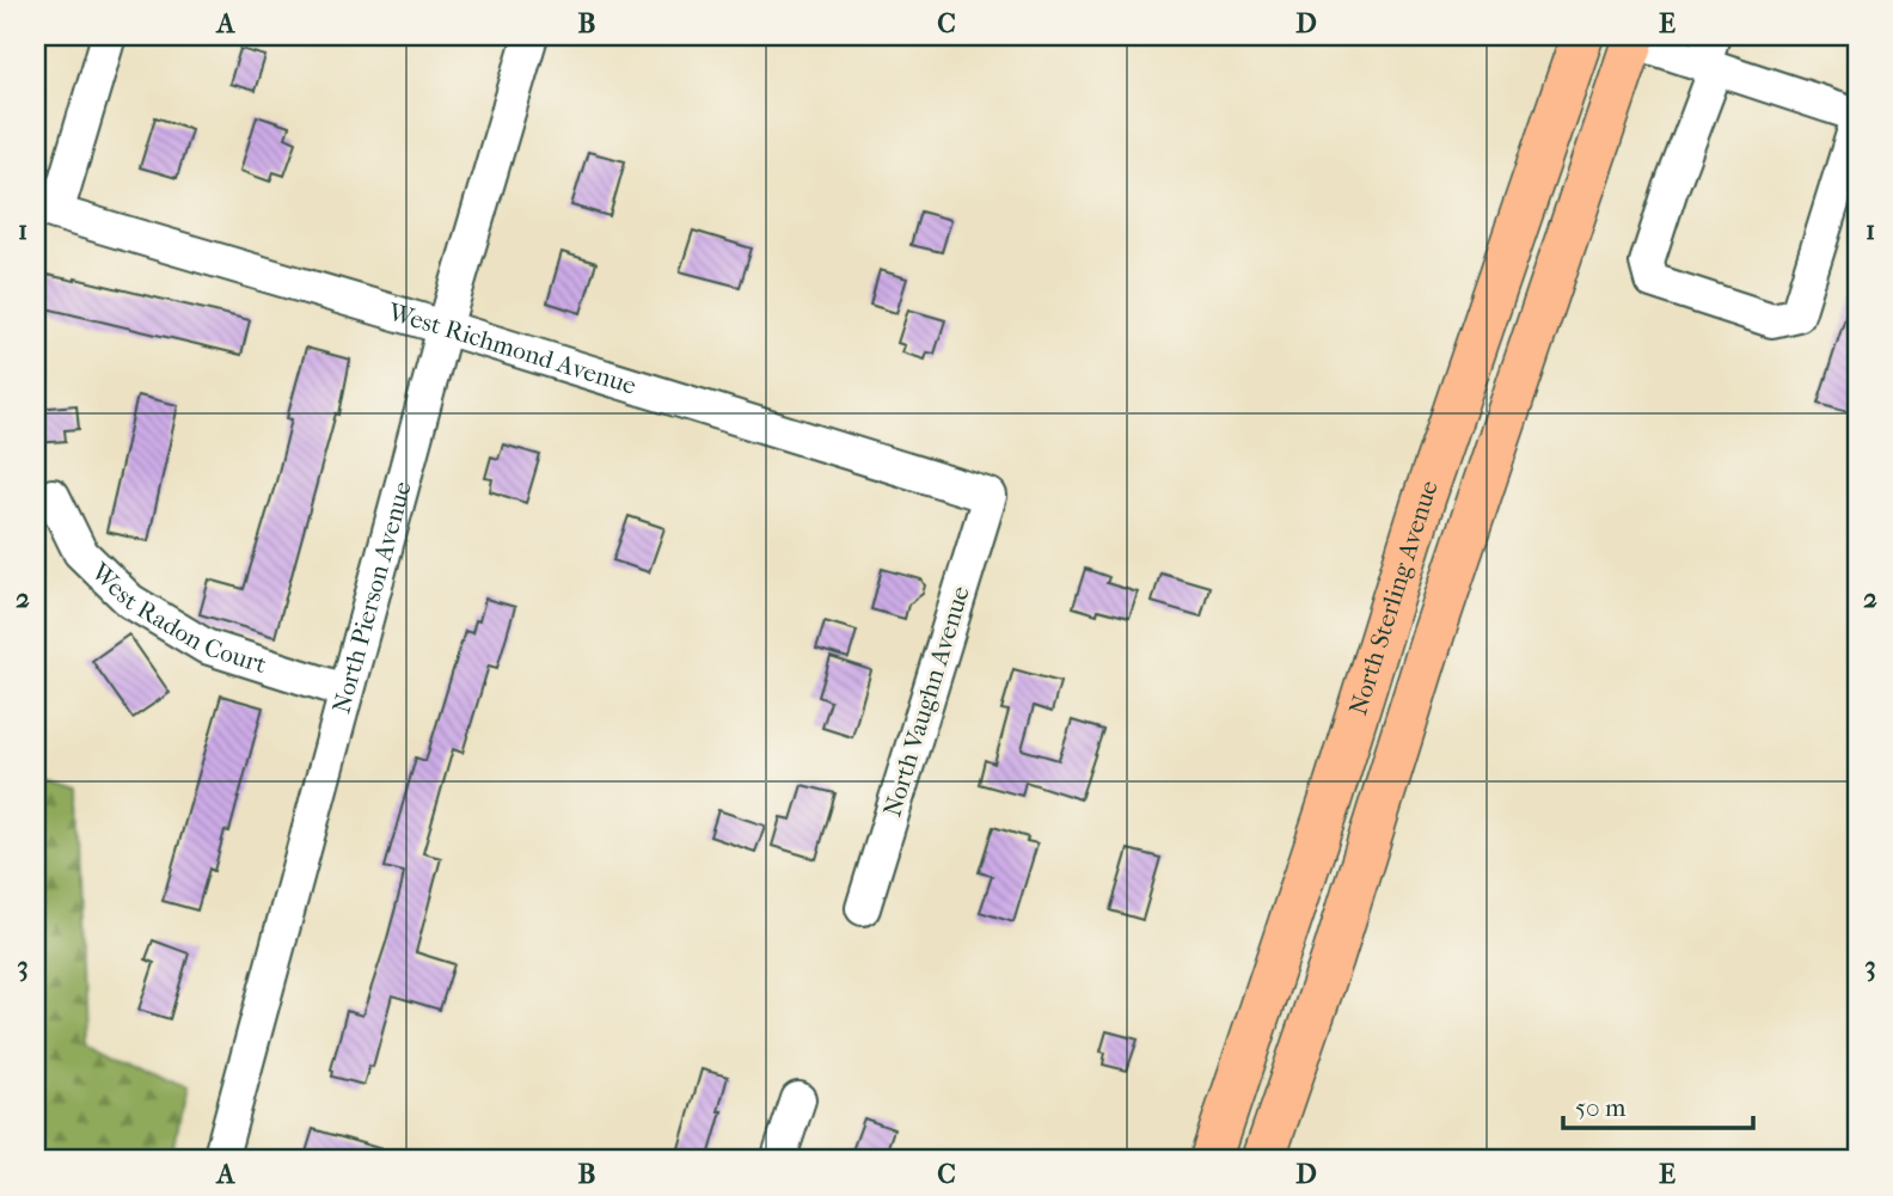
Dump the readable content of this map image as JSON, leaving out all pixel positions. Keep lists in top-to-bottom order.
{
  "streets": {
    "main road": ["North Sterling Avenue"],
    "street": [
      "West Richmond Avenue",
      "North Pierson Avenue",
      "West Radon Court",
      "North Vaughn Avenue"
    ]
  },
  "crossings": [
    ["West Richmond Avenue", "North Pierson Avenue"],
    ["West Richmond Avenue", "North Vaughn Avenue"],
    ["North Pierson Avenue", "West Radon Court"]
  ],
  "scale_bar": "50 m",
  "grid": {
    "columns": [
      "A",
      "B",
      "C",
      "D",
      "E"
    ],
    "rows": ["1", "2", "3"]
  }
}
